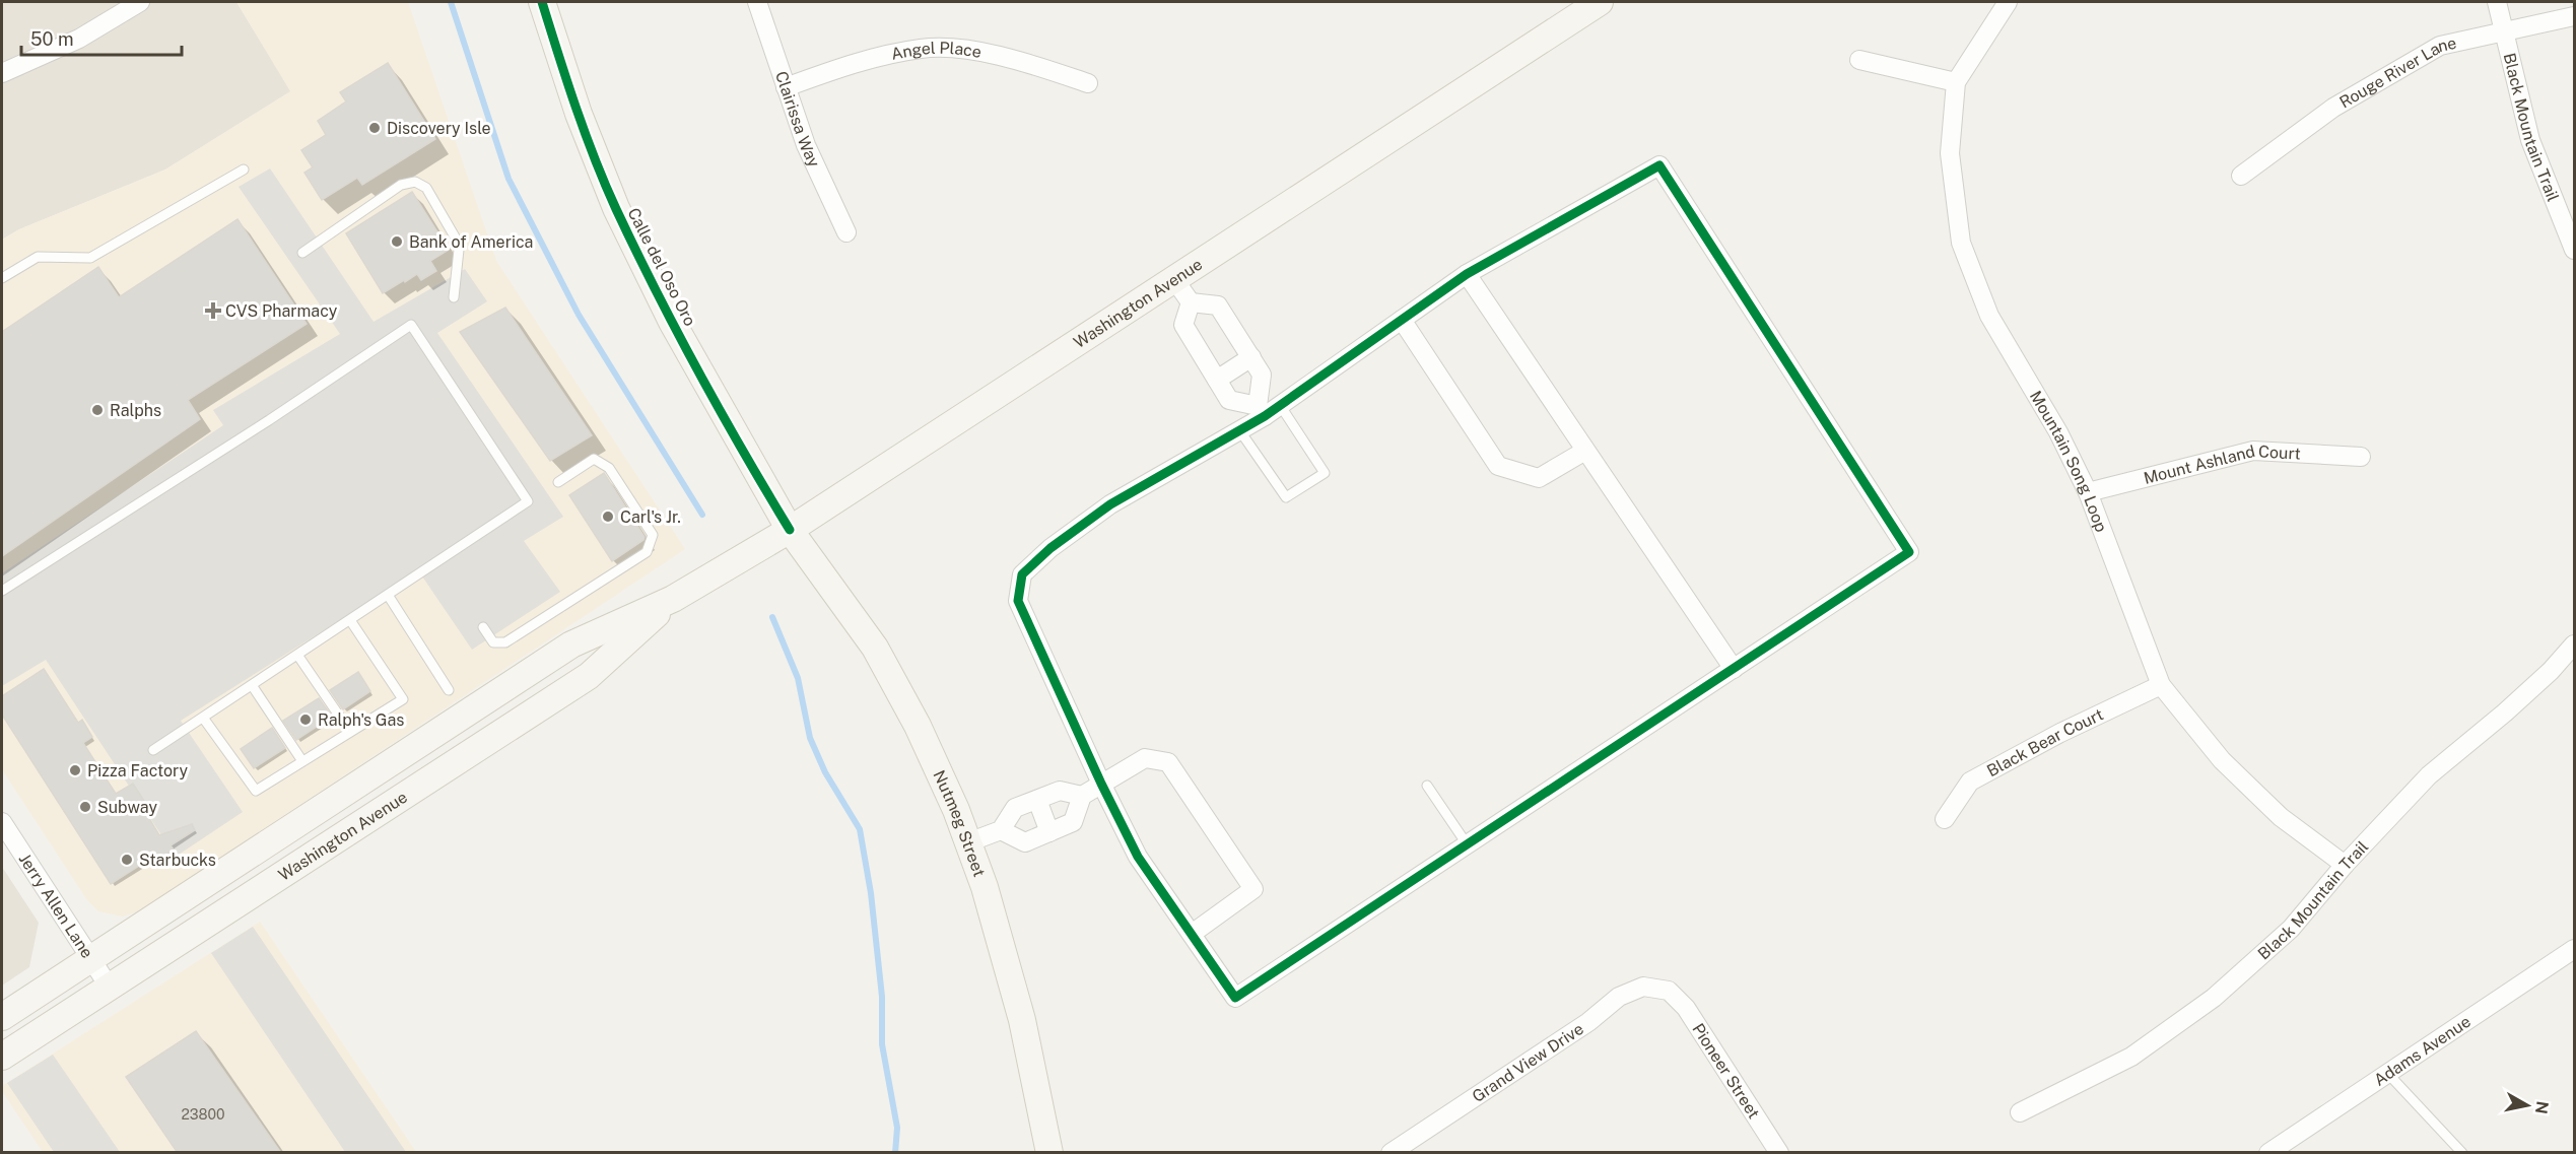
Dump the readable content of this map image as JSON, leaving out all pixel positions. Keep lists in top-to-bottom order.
{
  "streets": {
    "main road": ["Calle del Oso Oro", "Washington Avenue", "Nutmeg Street"],
    "street": [
      "Angel Place",
      "Rouge River Lane",
      "Clairissa Way",
      "Black Mountain Trail",
      "Mountain Song Loop",
      "Mount Ashland Court",
      "Black Bear Court",
      "Jerry Allen Lane",
      "Adams Avenue",
      "Grand View Drive",
      "Pioneer Street"
    ]
  },
  "crossings": [
    ["Angel Place", "Clairissa Way"],
    ["Rouge River Lane", "Black Mountain Trail"],
    ["Black Mountain Trail", "Mountain Song Loop"],
    ["Calle del Oso Oro", "Washington Avenue"],
    ["Calle del Oso Oro", "Nutmeg Street"],
    ["Washington Avenue", "Nutmeg Street"],
    ["Washington Avenue", "Jerry Allen Lane"],
    ["Mountain Song Loop", "Mount Ashland Court"],
    ["Mountain Song Loop", "Black Bear Court"],
    ["Grand View Drive", "Pioneer Street"]
  ],
  "places": {
    "other": [
      "Discovery Isle",
      "Bank of America",
      "Ralphs",
      "Carl's Jr.",
      "Ralph's Gas",
      "Pizza Factory",
      "Subway",
      "Starbucks"
    ],
    "health": ["CVS Pharmacy"]
  },
  "house_numbers": ["23800"],
  "scale_bar": "50 m",
  "north": "right"
}
